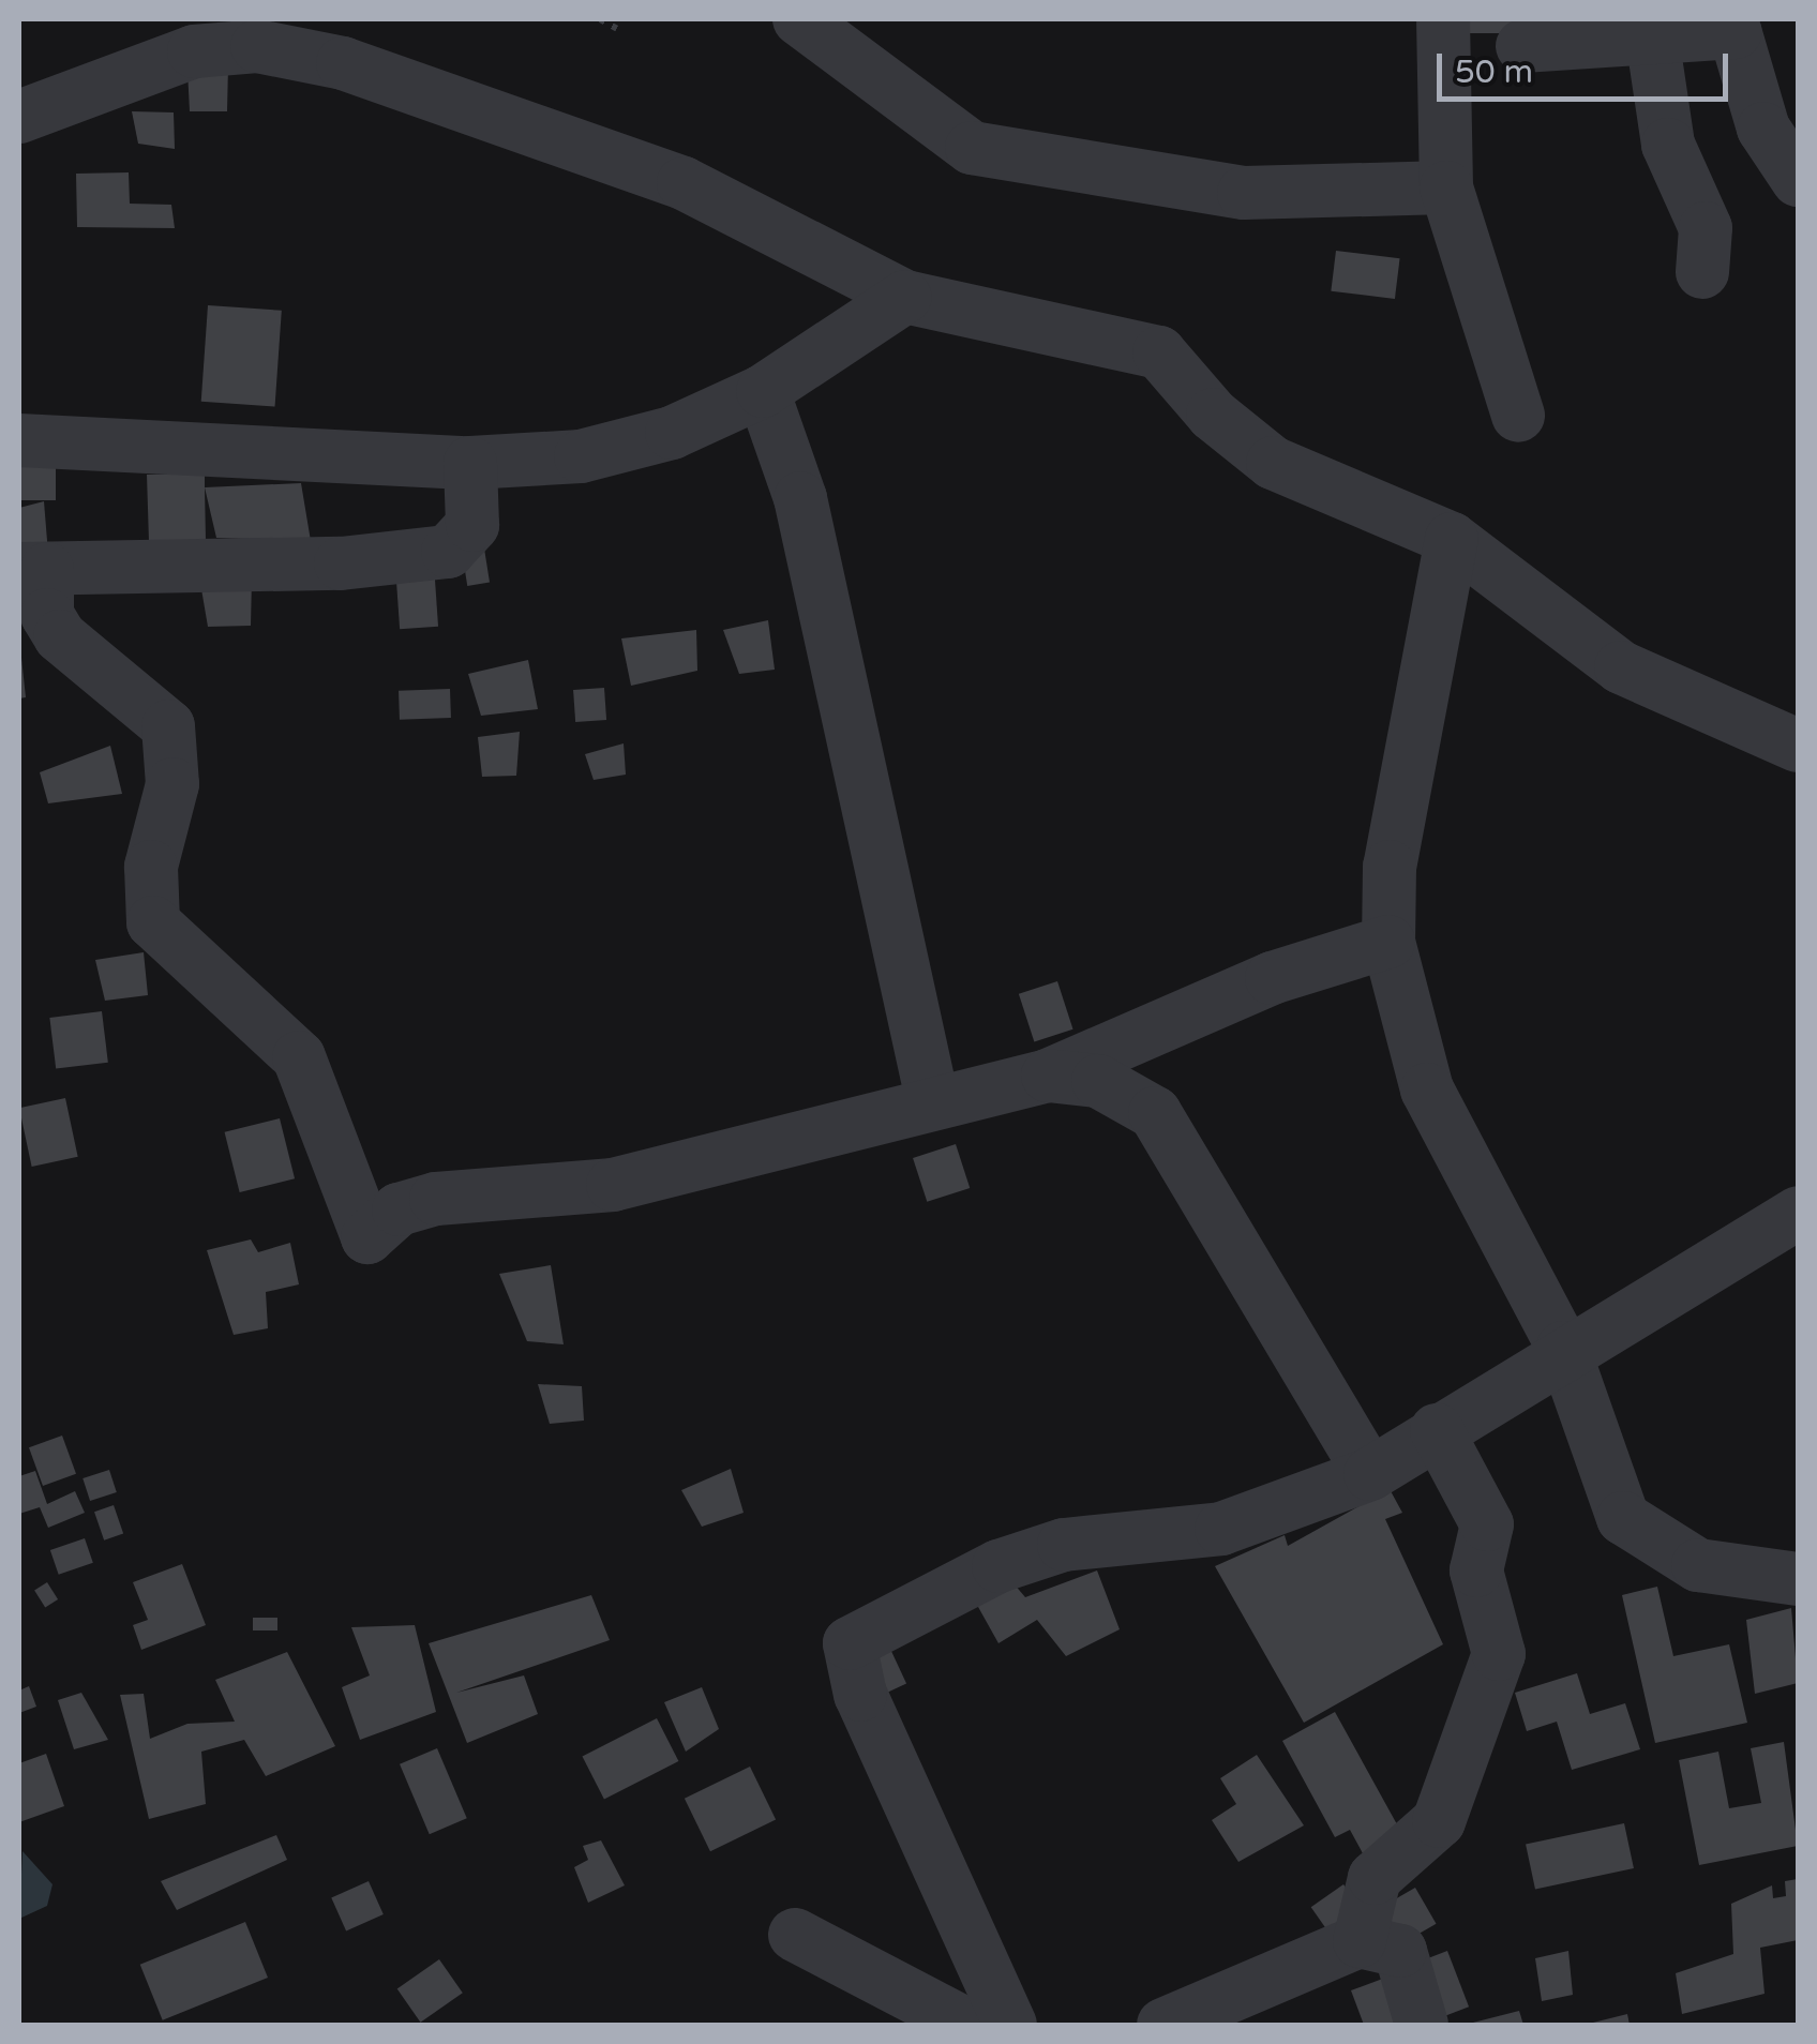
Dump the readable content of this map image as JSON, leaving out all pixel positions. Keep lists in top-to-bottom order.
{
  "scale_bar": "50 m"
}
